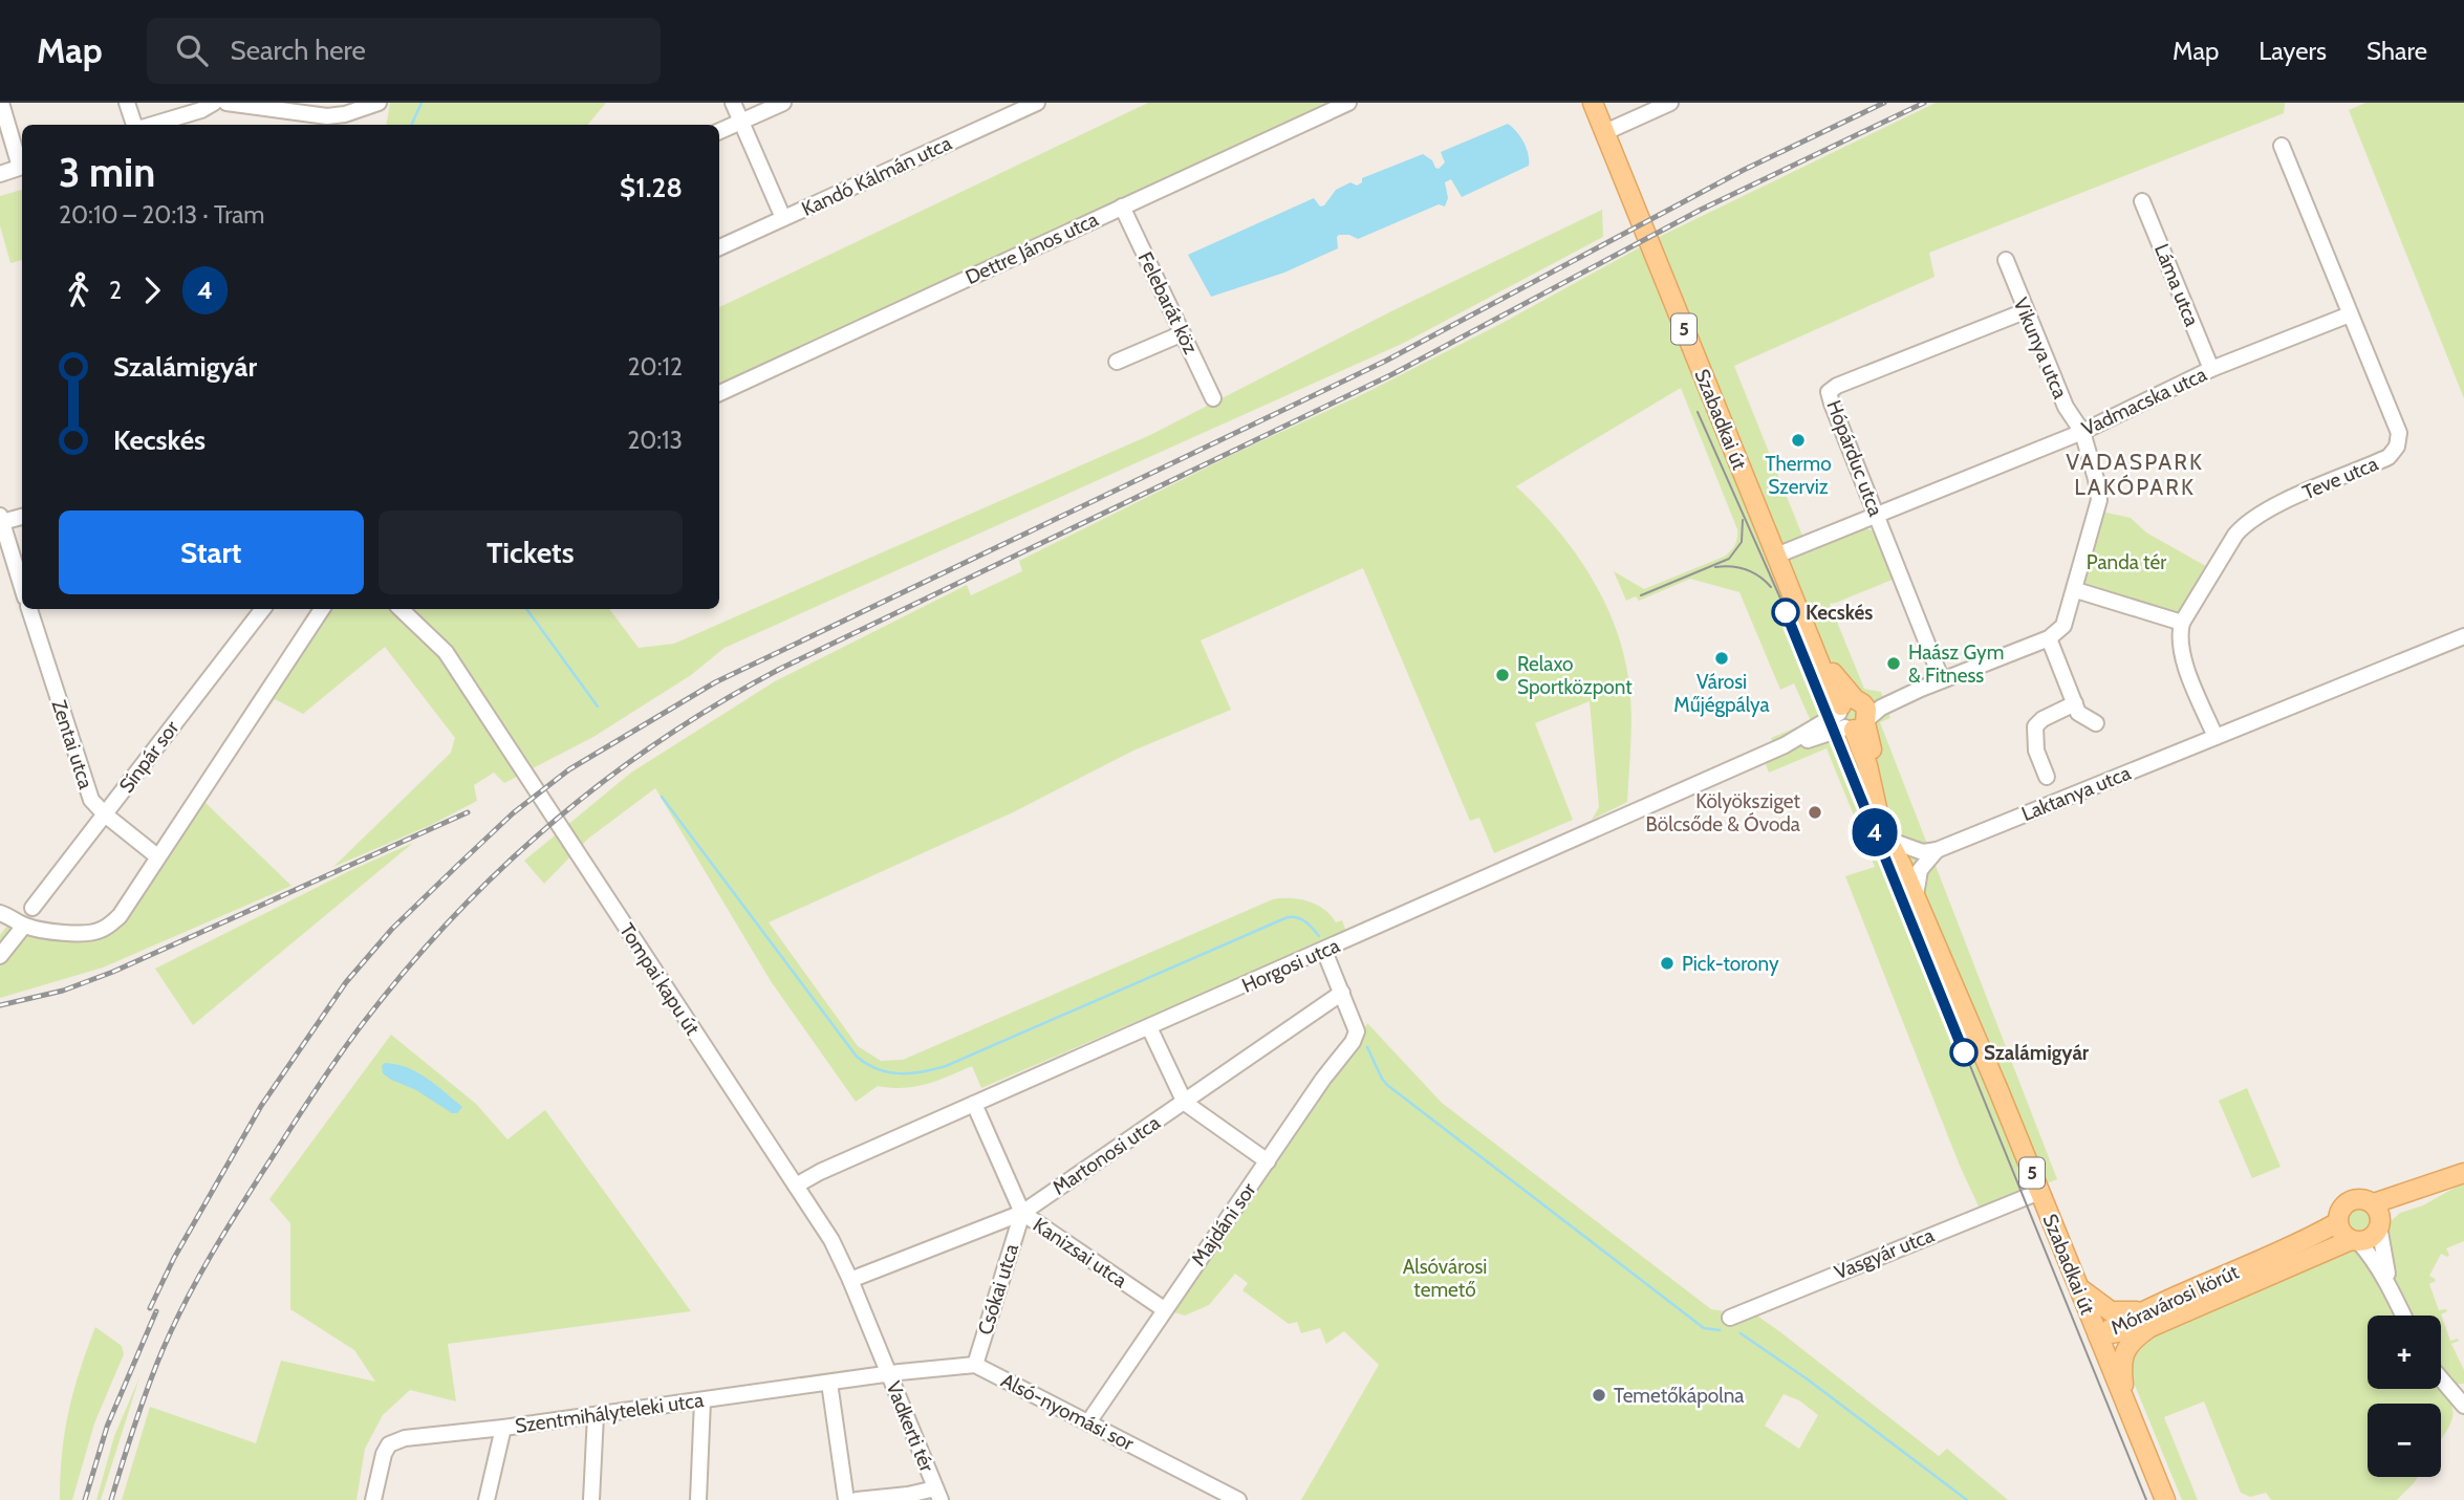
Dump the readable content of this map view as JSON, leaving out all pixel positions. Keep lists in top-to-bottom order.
{
  "streets": {
    "main road": ["5", "Szabadkai út", "Móravárosi körút"],
    "street": [
      "Kandó Kálmán utca",
      "Dettre János utca",
      "Láma utca",
      "Felebarát köz",
      "Vikunya utca",
      "Vadmacska utca",
      "Hópárduc utca",
      "Teve utca",
      "Zentai utca",
      "Sínpár sor",
      "Laktanya utca",
      "Horgosi utca",
      "Tompai kapu út",
      "Martonosi utca",
      "Majdáni sor",
      "Kanizsai utca",
      "Vasgyár utca",
      "Csókai utca",
      "Alsó-nyomási sor",
      "Szentmihályteleki utca",
      "Vadkerti tér"
    ]
  },
  "crossings": [
    ["Dettre János utca", "Felebarát köz"],
    ["Láma utca", "Vadmacska utca"],
    ["Vikunya utca", "Vadmacska utca"],
    ["Vikunya utca", "Hópárduc utca"],
    ["Vikunya utca", "Horgosi utca"],
    ["Vadmacska utca", "Szabadkai út"],
    ["Vadmacska utca", "Hópárduc utca"],
    ["Vadmacska utca", "Teve utca"],
    ["Szabadkai út", "Horgosi utca"],
    ["Szabadkai út", "Vasgyár utca"],
    ["Szabadkai út", "Móravárosi körút"],
    ["Hópárduc utca", "Horgosi utca"],
    ["Zentai utca", "Sínpár sor"],
    ["Horgosi utca", "Tompai kapu út"],
    ["Horgosi utca", "Kanizsai utca"],
    ["Tompai kapu út", "Martonosi utca"],
    ["Tompai kapu út", "Vadkerti tér"],
    ["Martonosi utca", "Majdáni sor"],
    ["Martonosi utca", "Kanizsai utca"],
    ["Martonosi utca", "Csókai utca"],
    ["Majdáni sor", "Kanizsai utca"],
    ["Majdáni sor", "Alsó-nyomási sor"],
    ["Kanizsai utca", "Csókai utca"],
    ["Csókai utca", "Alsó-nyomási sor"],
    ["Szentmihályteleki utca", "Vadkerti tér"]
  ],
  "districts": ["VADASPARK LAKÓPARK"],
  "parks": ["Panda tér", "Alsóvárosi temető"],
  "places": [
    "Thermo Szerviz",
    "Kecskés",
    "Városi Műjégpálya",
    "Haász Gym & Fitness",
    "Relaxo Sportközpont",
    "Kölyöksziget Bölcsőde & Óvoda",
    "Pick-torony",
    "Szalámigyár",
    "Temetőkápolna"
  ],
  "lines": ["tram line 4"],
  "page": {
    "header": "Map",
    "search": "Search here",
    "nav": ["Map", "Layers", "Share"],
    "on_map": "4",
    "heading": ["3 min", "20:10 – 20:13 · Tram", "$1.28"],
    "legs": ["2", "4"],
    "list": [
      {
        "name": "Szalámigyár",
        "value": "20:12"
      },
      {
        "name": "Kecskés",
        "value": "20:13"
      }
    ],
    "buttons": ["Start", "Tickets"],
    "map_buttons": ["+", "−"]
  }
}
